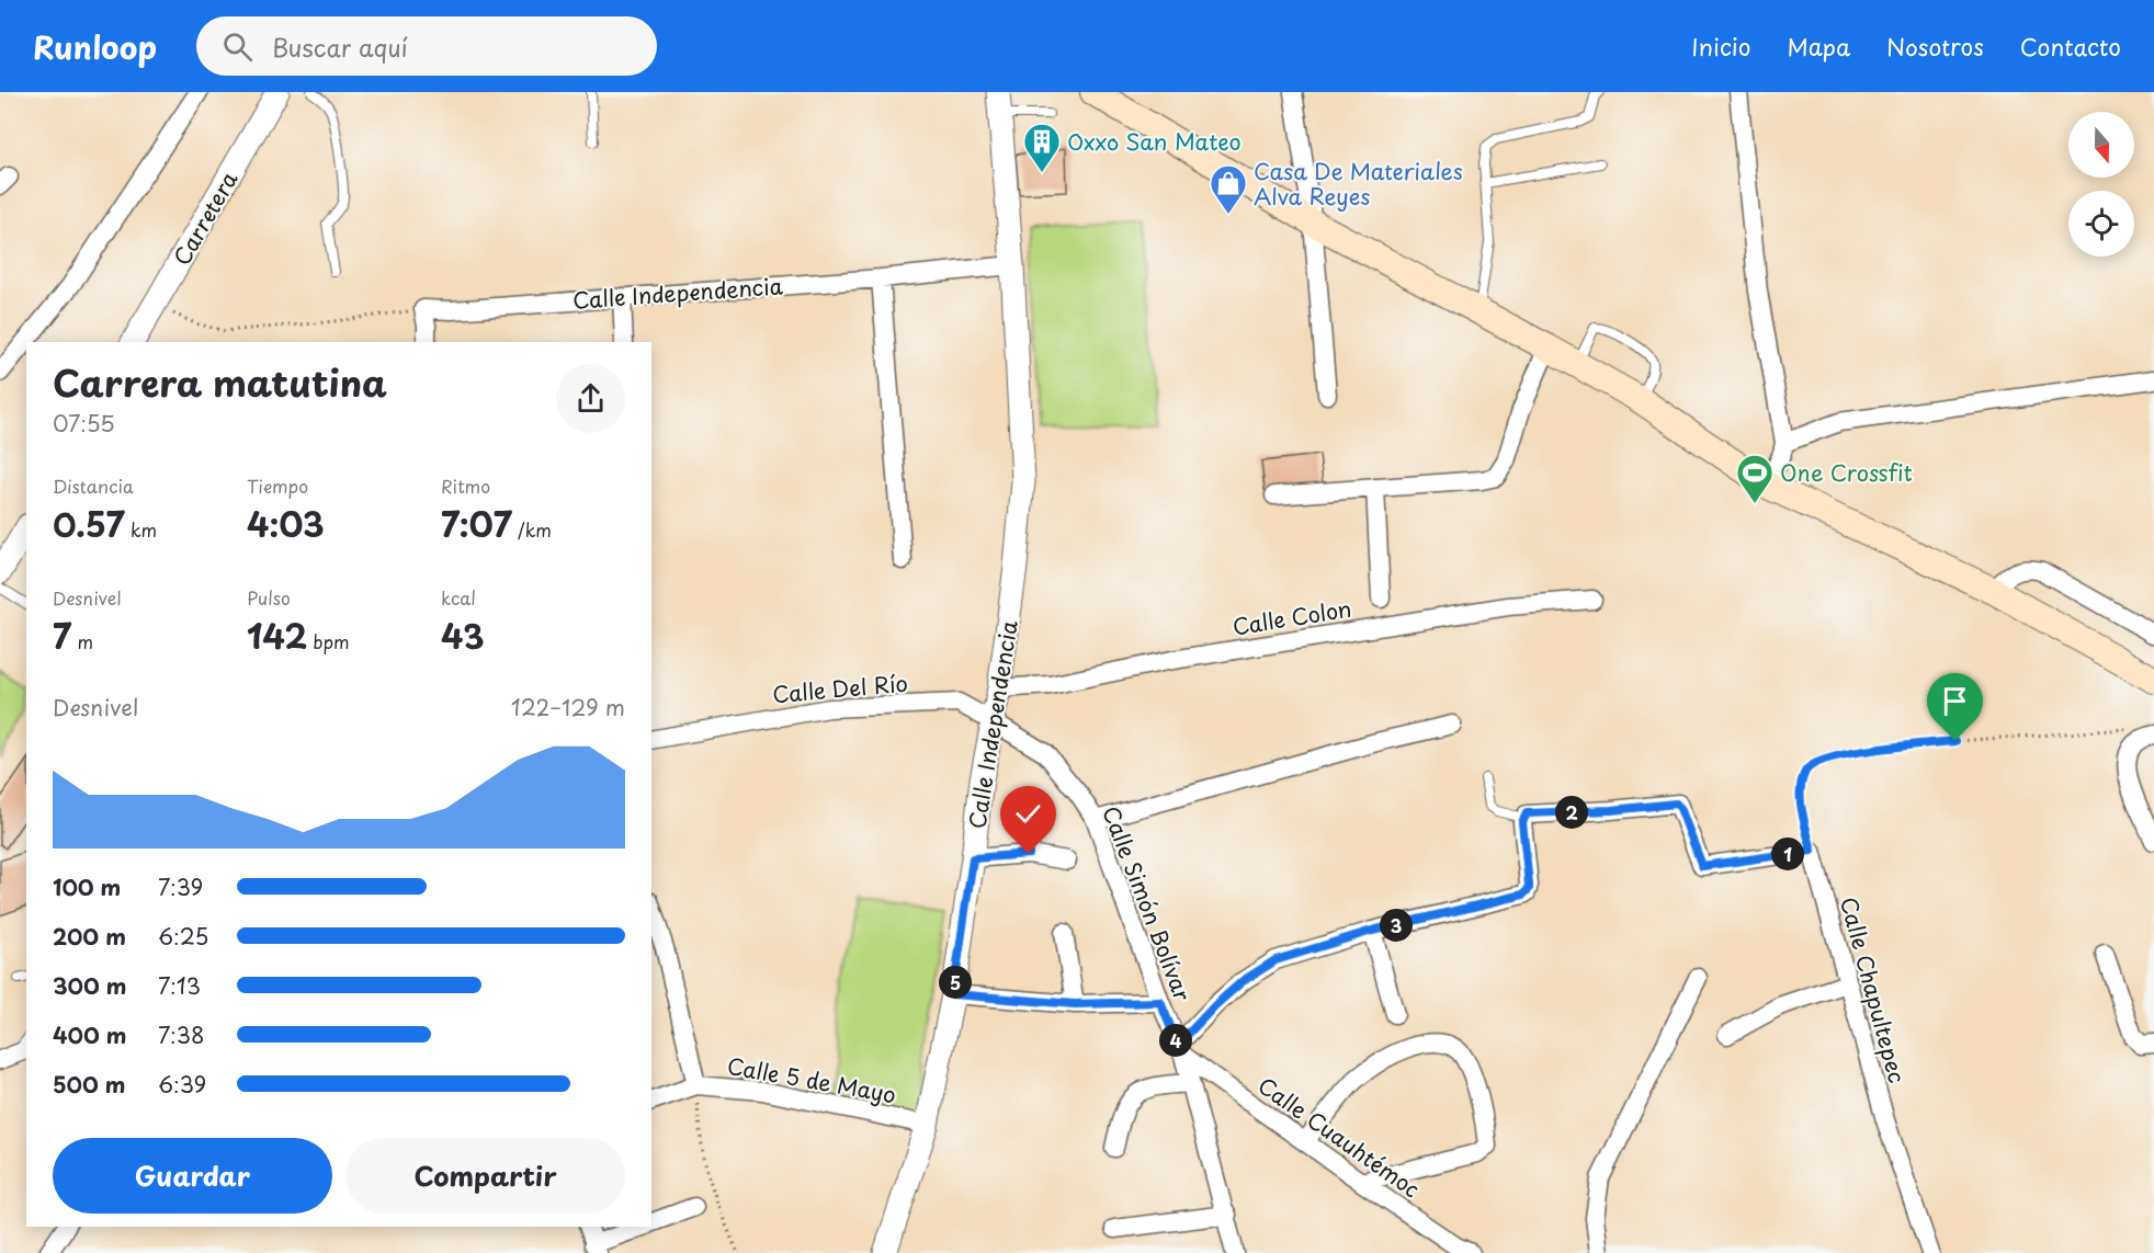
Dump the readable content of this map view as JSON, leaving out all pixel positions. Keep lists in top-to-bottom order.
{
  "streets": {
    "street": [
      "Carretera",
      "Calle Independencia",
      "Calle Colon",
      "Calle Del Río",
      "Calle Simón Bolívar",
      "Calle Chapultepec",
      "Calle 5 de Mayo",
      "Calle Cuauhtémoc"
    ]
  },
  "crossings": [
    ["Calle Independencia", "Calle Colon"],
    ["Calle Independencia", "Calle Del Río"],
    ["Calle Independencia", "Calle Simón Bolívar"],
    ["Calle Independencia", "Calle 5 de Mayo"],
    ["Calle Del Río", "Calle Simón Bolívar"],
    ["Calle Simón Bolívar", "Calle Cuauhtémoc"]
  ],
  "places": {
    "building": ["Oxxo San Mateo"],
    "shop": ["Casa De Materiales Alva Reyes"],
    "sports": ["One Crossfit"]
  },
  "north": "bottom",
  "page": {
    "header": "Runloop",
    "search": "Buscar aquí",
    "nav": [
      "Inicio",
      "Mapa",
      "Nosotros",
      "Contacto"
    ],
    "heading": ["Carrera matutina", "07:55"],
    "stats": [
      ["Distancia", "0.57 km"],
      ["Tiempo", "4:03"],
      ["Ritmo", "7:07 /km"],
      ["Desnivel", "7 m"],
      ["Pulso", "142 bpm"],
      ["kcal", "43"]
    ],
    "chart": ["Desnivel", "122–129 m"],
    "pins": [
      "2",
      "1",
      "3",
      "5",
      "4"
    ],
    "list": [
      {
        "name": "100 m",
        "note": "7:39"
      },
      {
        "name": "200 m",
        "note": "6:25"
      },
      {
        "name": "300 m",
        "note": "7:13"
      },
      {
        "name": "400 m",
        "note": "7:38"
      },
      {
        "name": "500 m",
        "note": "6:39"
      }
    ],
    "buttons": ["Guardar", "Compartir"]
  }
}
